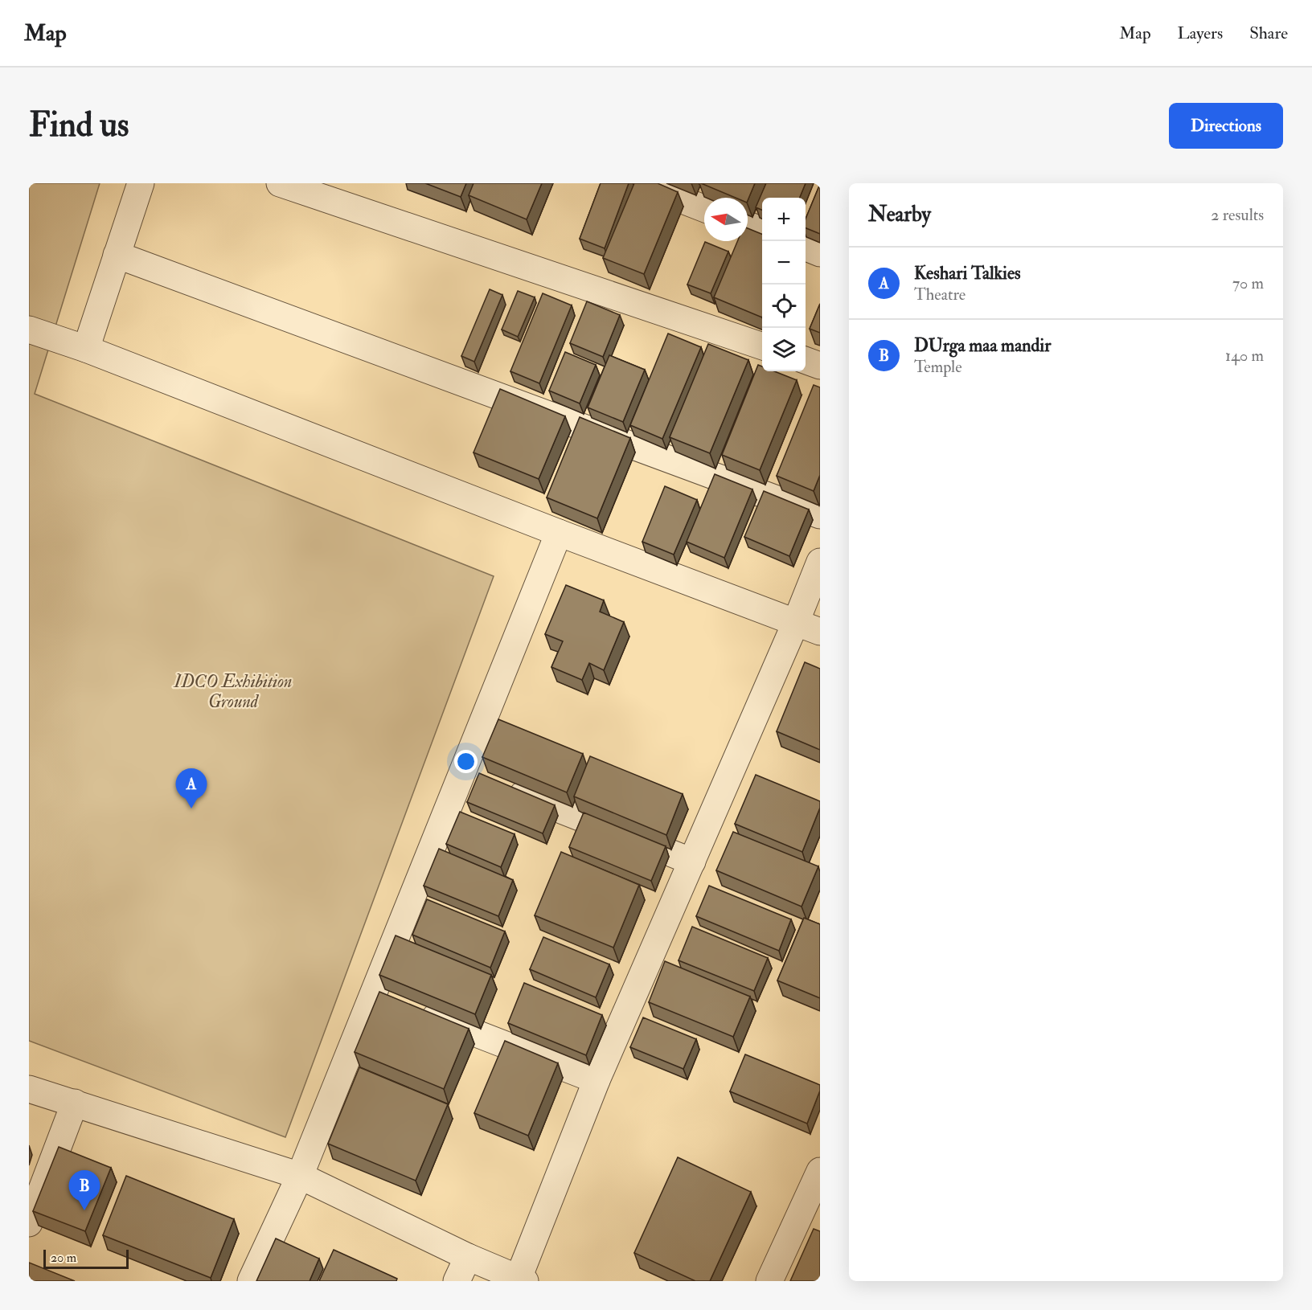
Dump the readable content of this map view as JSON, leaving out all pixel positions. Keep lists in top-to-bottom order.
{
  "parks": ["IDCO Exhibition Ground"],
  "scale_bar": "20 m",
  "north": "left",
  "page": {
    "header": "Map",
    "nav": ["Map", "Layers", "Share"],
    "buttons": "Directions",
    "title": "Find us",
    "heading": ["Nearby", "2 results"],
    "map_buttons": ["+", "−"],
    "list": [
      {
        "mark": "A",
        "name": "Keshari Talkies",
        "note": "Theatre",
        "value": "70 m"
      },
      {
        "mark": "B",
        "name": "DUrga maa mandir",
        "note": "Temple",
        "value": "140 m"
      }
    ],
    "pins": ["A", "B"],
    "scale": "20 m"
  }
}
